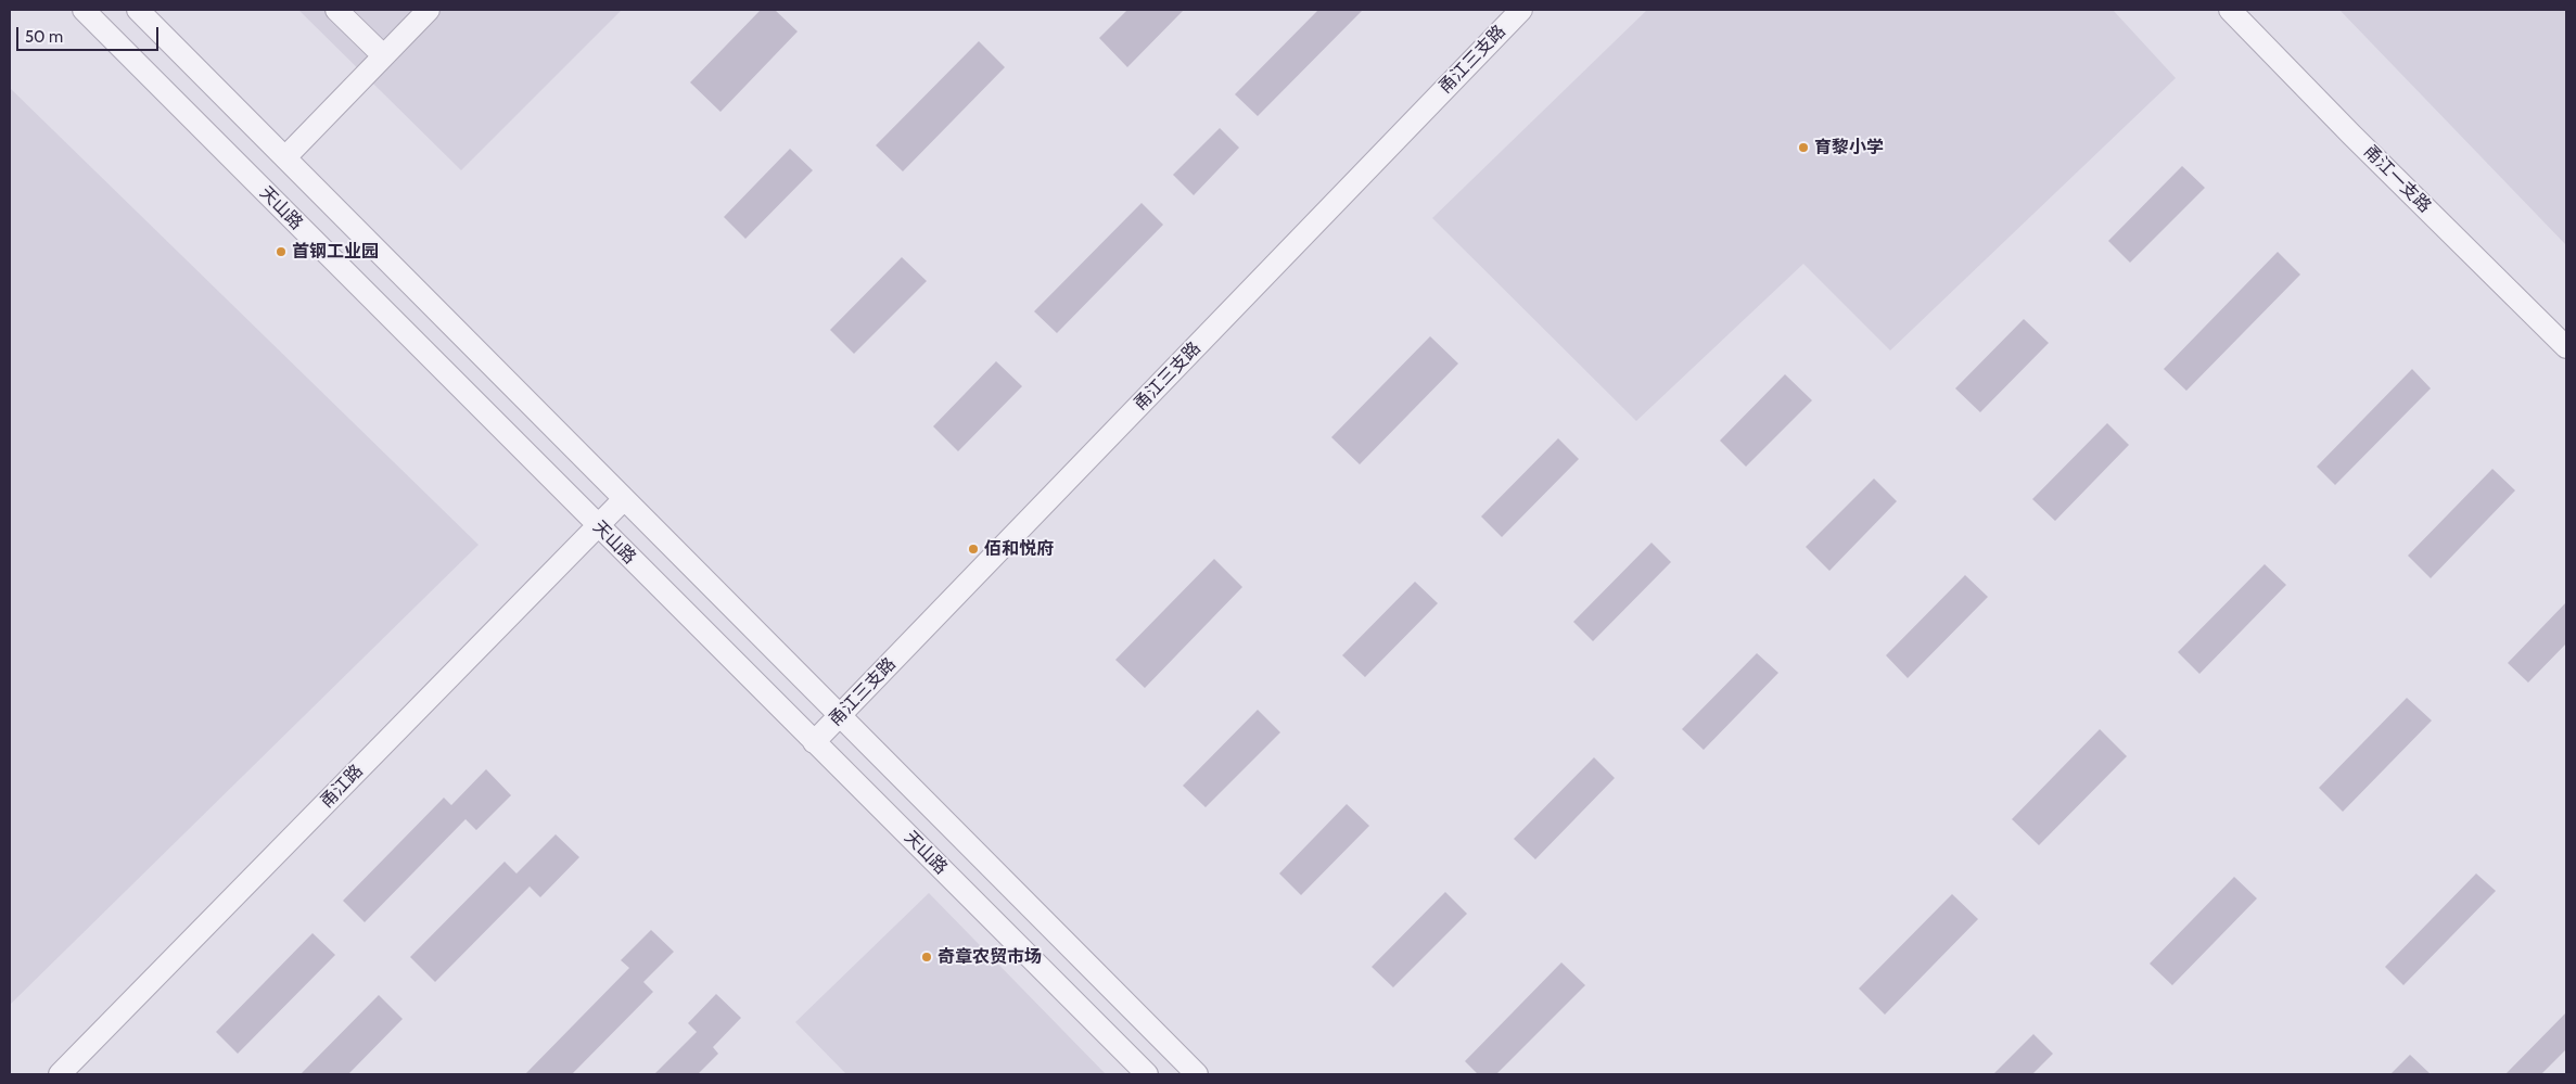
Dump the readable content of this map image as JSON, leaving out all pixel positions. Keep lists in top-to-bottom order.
{
  "streets": {
    "street": [
      "甬江三支路",
      "甬江一支路",
      "天山路",
      "甬江路"
    ]
  },
  "crossings": [
    ["甬江三支路", "天山路"],
    ["天山路", "甬江路"]
  ],
  "places": [
    "育黎小学",
    "首钢工业园",
    "佰和悦府",
    "奇章农贸市场"
  ],
  "scale_bar": "50 m"
}
